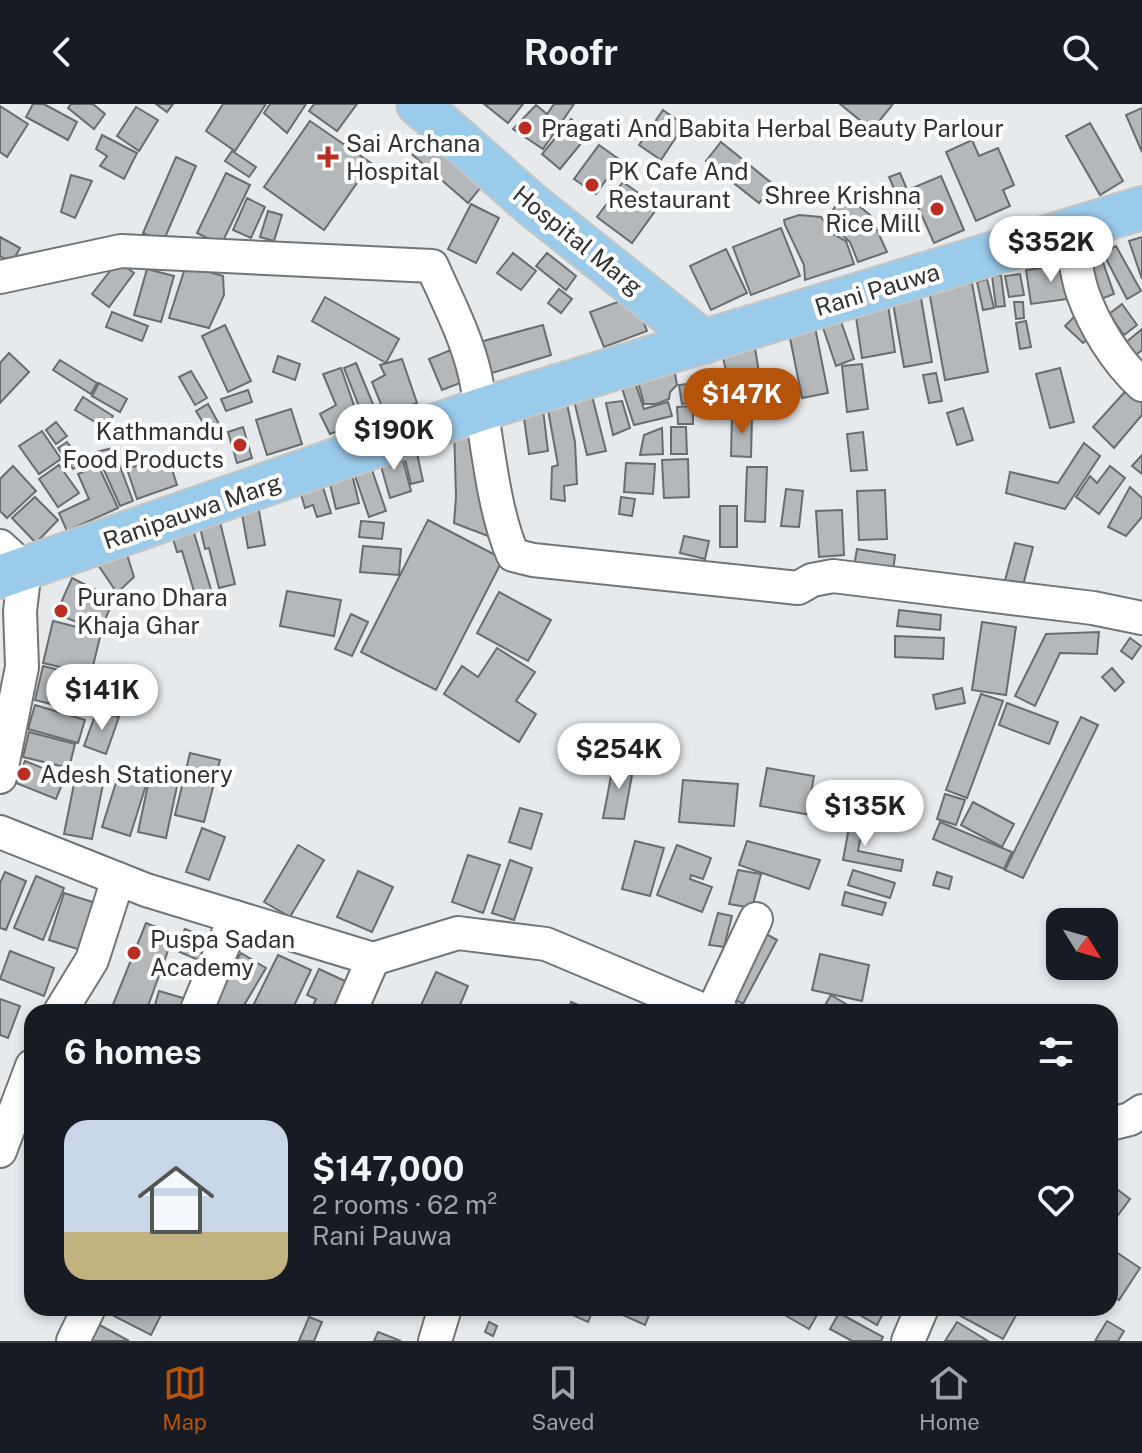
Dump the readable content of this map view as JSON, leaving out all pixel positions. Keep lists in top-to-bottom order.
{
  "streets": {
    "main road": ["Hospital Marg", "Rani Pauwa", "Ranipauwa Marg"]
  },
  "crossings": [
    ["Hospital Marg", "Rani Pauwa"],
    ["Hospital Marg", "Ranipauwa Marg"],
    ["Rani Pauwa", "Ranipauwa Marg"]
  ],
  "places": {
    "other": [
      "Pragati And Babita Herbal Beauty Parlour",
      "PK Cafe And Restaurant",
      "Shree Krishna Rice Mill",
      "Kathmandu Food Products",
      "Purano Dhara Khaja Ghar",
      "Adesh Stationery",
      "Puspa Sadan Academy"
    ],
    "health": ["Sai Archana Hospital"]
  },
  "north": "bottom right",
  "page": {
    "header": "Roofr",
    "price": [
      "$352K",
      "$147K",
      "$190K",
      "$141K",
      "$254K",
      "$135K"
    ],
    "heading": "6 homes",
    "list": [
      {
        "name": "$147,000",
        "note": "2 rooms · 62 m² · Rani Pauwa"
      }
    ],
    "tabs": ["Map", "Saved", "Home"]
  }
}
